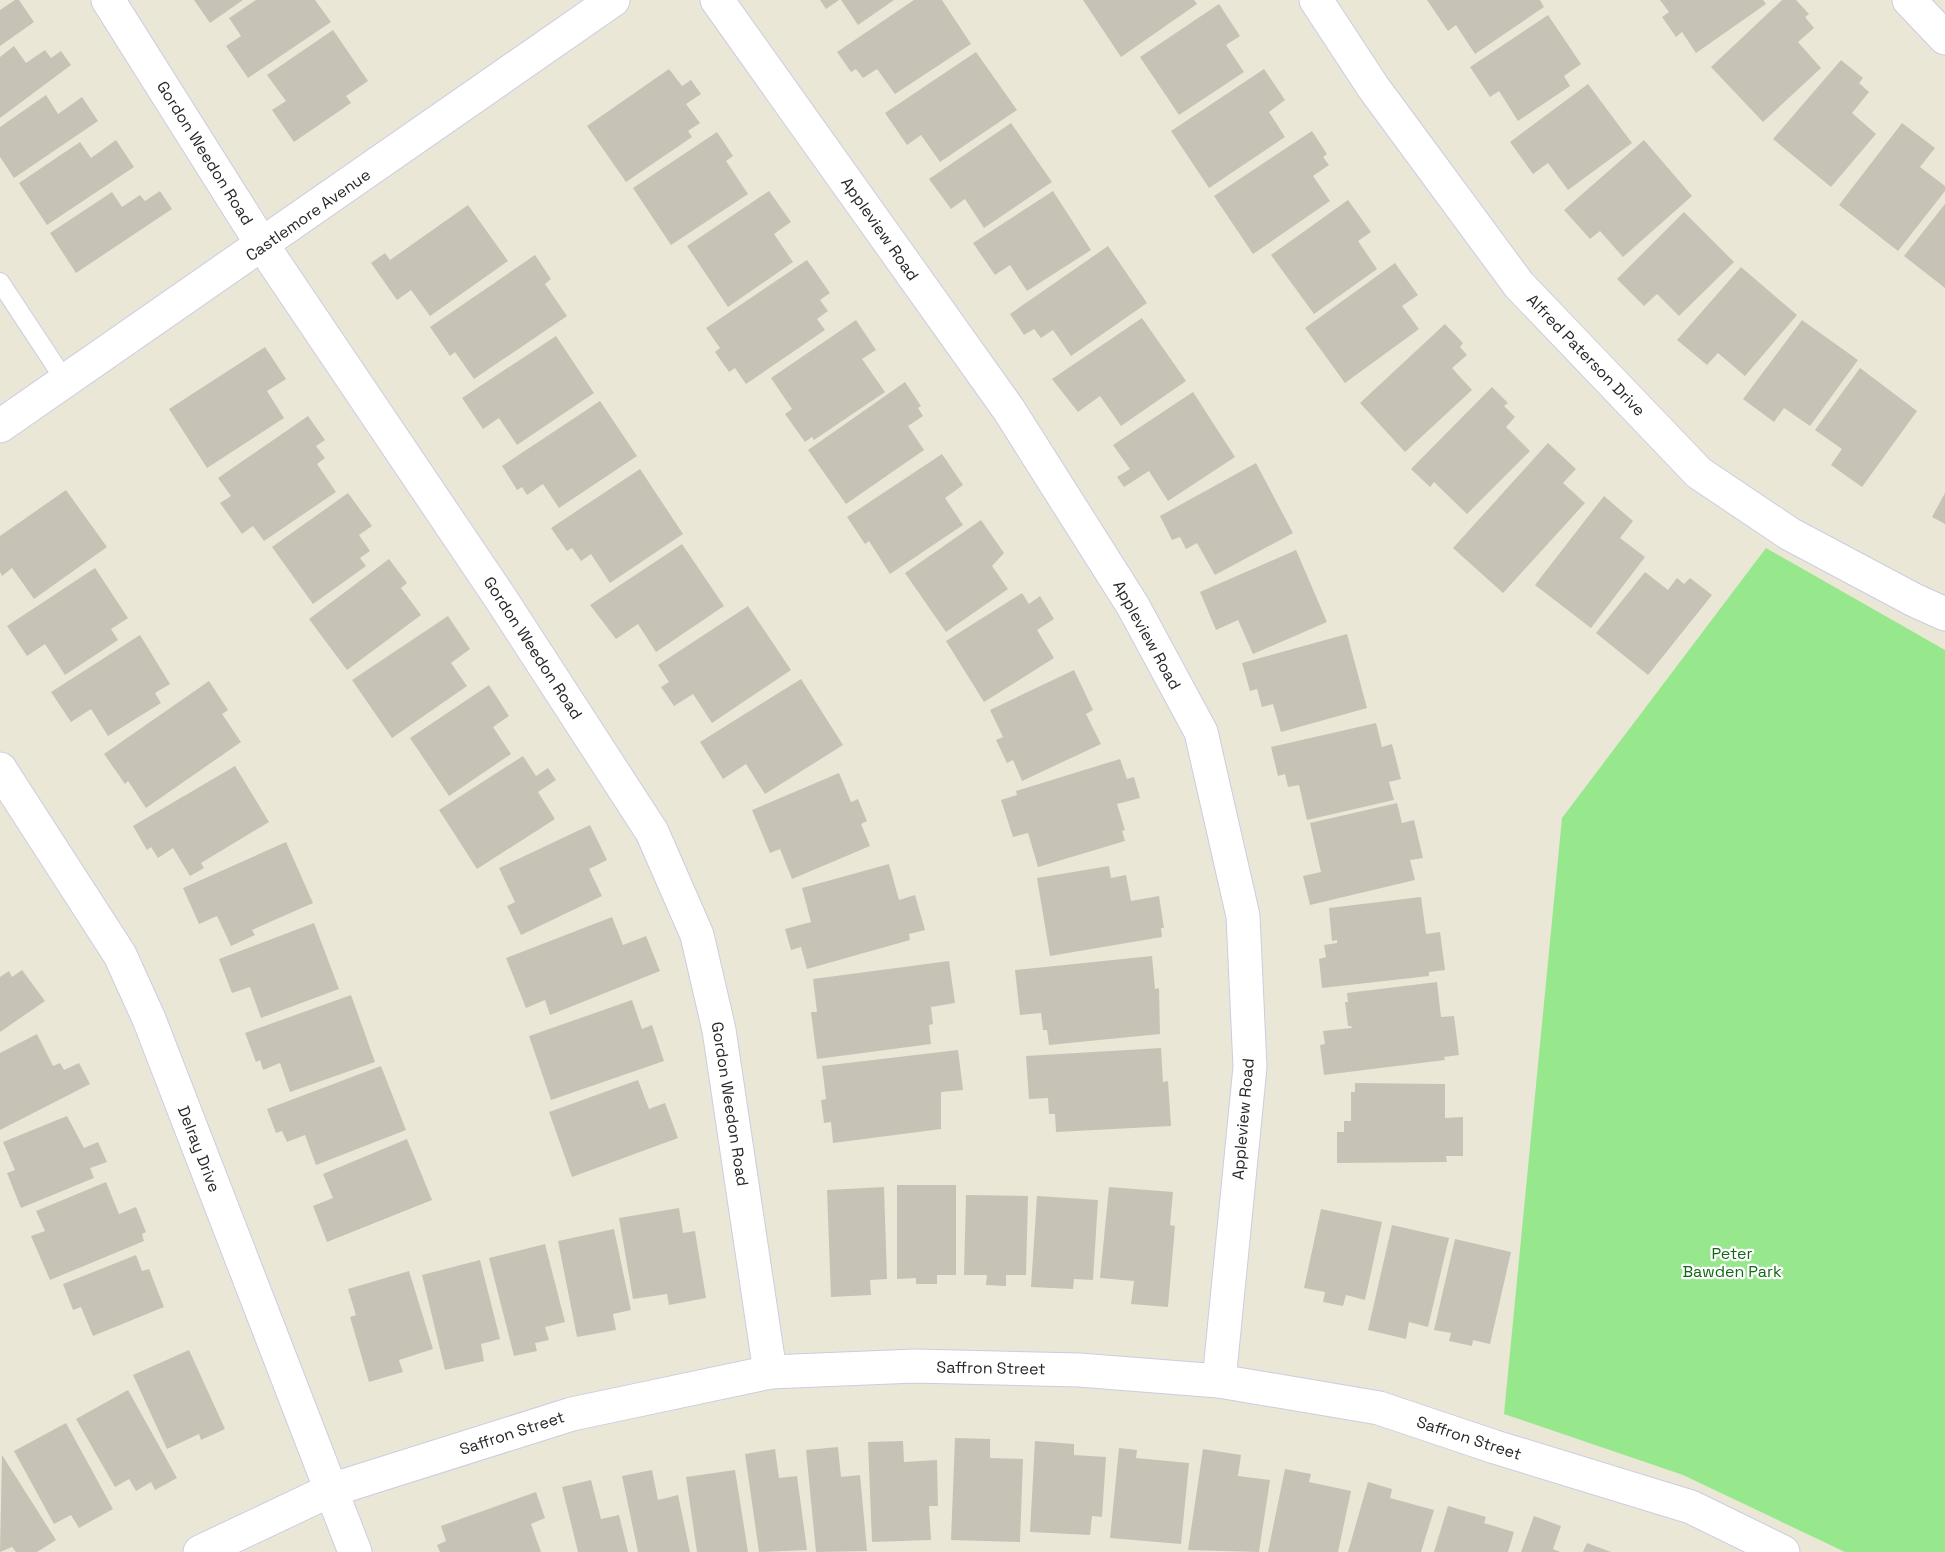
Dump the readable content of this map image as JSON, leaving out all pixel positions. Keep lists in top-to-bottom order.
{
  "streets": {
    "street": [
      "Gordon Weedon Road",
      "Castlemore Avenue",
      "Appleview Road",
      "Alfred Paterson Drive",
      "Delray Drive",
      "Saffron Street"
    ]
  },
  "crossings": [
    ["Gordon Weedon Road", "Castlemore Avenue"],
    ["Gordon Weedon Road", "Saffron Street"],
    ["Appleview Road", "Saffron Street"],
    ["Delray Drive", "Saffron Street"]
  ],
  "parks": ["Peter Bawden Park"]
}
